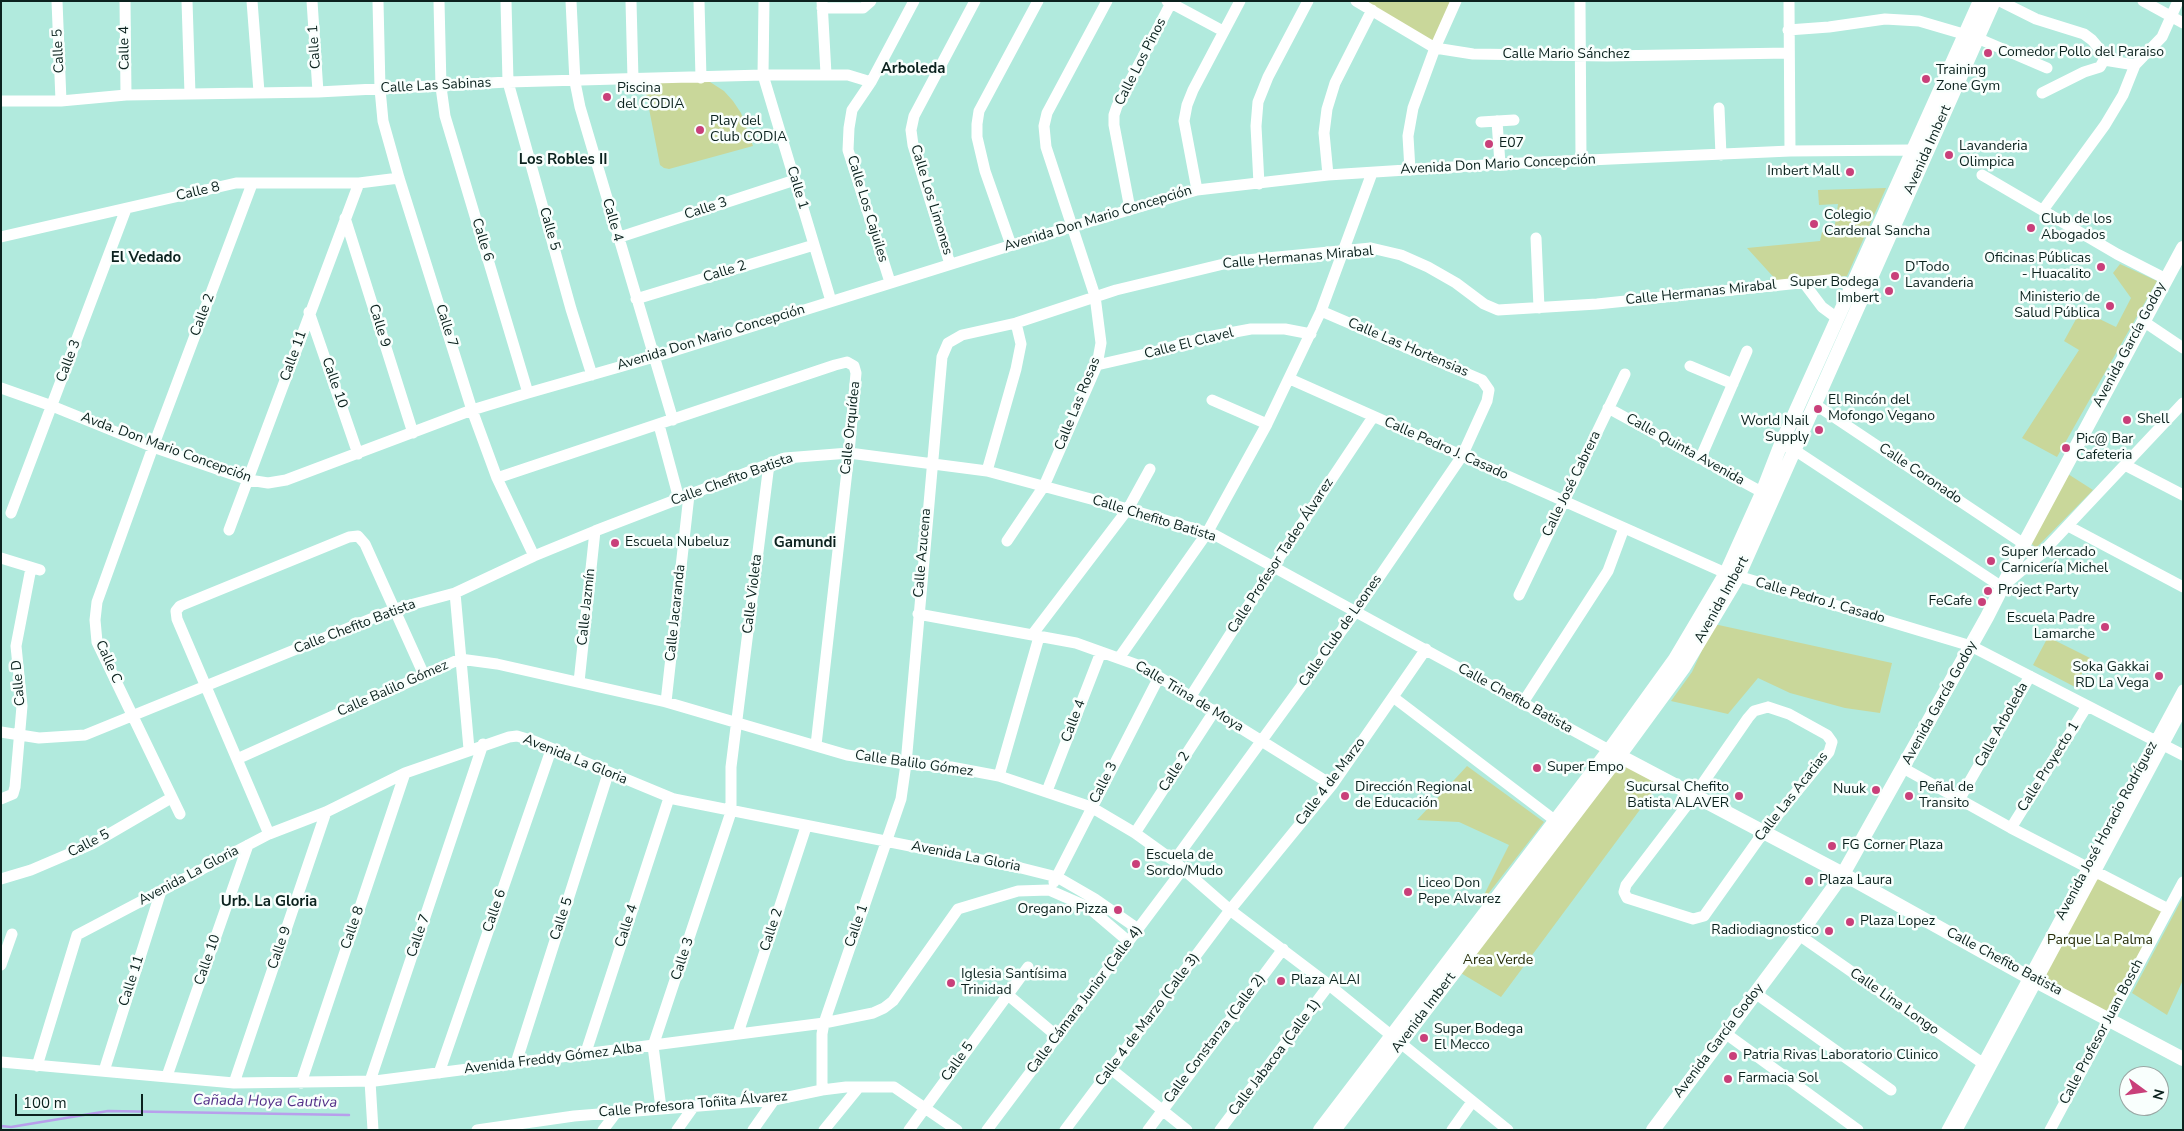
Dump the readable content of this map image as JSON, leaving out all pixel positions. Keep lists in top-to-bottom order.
{
  "streets": {
    "main road": ["Avenida Imbert", "Avenida García Godoy", "Calle Chefito Batista"],
    "street": [
      "Calle 1",
      "Calle 4",
      "Calle 5",
      "Calle Mario Sánchez",
      "Calle Los Pinos",
      "Calle Las Sabinas",
      "Avenida Don Mario Concepción",
      "Calle 8",
      "Calle Los Limones",
      "Calle 3",
      "Calle Los Cajuiles",
      "Calle 6",
      "Calle Hermanas Mirabal",
      "Calle 2",
      "Calle 9",
      "Calle 7",
      "Calle El Clavel",
      "Calle Las Hortensias",
      "Calle 11",
      "Calle 10",
      "Calle Las Rosas",
      "Calle Orquídea",
      "Avda. Don Mario Concepción",
      "Calle Pedro J. Casado",
      "Calle Quinta Avenida",
      "Calle Coronado",
      "Calle José Cabrera",
      "Calle Azucena",
      "Calle Profesor Tadeo Álvarez",
      "Calle Violeta",
      "Calle Jazmín",
      "Calle Jacaranda",
      "Calle Club de Leones",
      "Calle C",
      "Calle D",
      "Calle Balilo Gómez",
      "Calle Trina de Moya",
      "Calle Arboleda",
      "Avenida La Gloria",
      "Calle Proyecto 1",
      "Calle 4 de Marzo",
      "Calle Las Acacias",
      "Avenida José Horacio Rodríguez",
      "Calle Cámara Junior (Calle 4)",
      "Calle Lina Longo",
      "Calle 4 de Marzo (Calle 3)",
      "Calle Profesor Juan Bosch",
      "Calle Constanza (Calle 2)",
      "Calle Jabacoa (Calle 1)",
      "Avenida Freddy Gómez Alba",
      "Calle Profesora Toñita Álvarez"
    ]
  },
  "crossings": [
    ["Calle 1", "Calle Las Sabinas"],
    ["Calle 1", "Avenida Don Mario Concepción"],
    ["Calle 1", "Calle 3"],
    ["Calle 1", "Calle 2"],
    ["Calle 1", "Calle Azucena"],
    ["Calle 1", "Calle Balilo Gómez"],
    ["Calle 1", "Avenida La Gloria"],
    ["Calle 1", "Avenida Freddy Gómez Alba"],
    ["Calle 1", "Calle Profesora Toñita Álvarez"],
    ["Calle 4", "Calle Las Sabinas"],
    ["Calle 4", "Avenida Don Mario Concepción"],
    ["Calle 4", "Calle 3"],
    ["Calle 4", "Calle 2"],
    ["Calle 4", "Calle Orquídea"],
    ["Calle 4", "Calle Balilo Gómez"],
    ["Calle 4", "Calle Trina de Moya"],
    ["Calle 4", "Avenida La Gloria"],
    ["Calle 4", "Avenida Freddy Gómez Alba"],
    ["Calle 5", "Calle Las Sabinas"],
    ["Calle 5", "Avenida Don Mario Concepción"],
    ["Calle 5", "Calle C"],
    ["Calle 5", "Avenida La Gloria"],
    ["Calle 5", "Avenida Freddy Gómez Alba"],
    ["Calle 5", "Calle Profesora Toñita Álvarez"],
    ["Calle Los Pinos", "Avenida Don Mario Concepción"],
    ["Calle Las Sabinas", "Calle Los Cajuiles"],
    ["Calle Las Sabinas", "Calle 6"],
    ["Calle Las Sabinas", "Calle 7"],
    ["Avenida Imbert", "Avenida Don Mario Concepción"],
    ["Avenida Imbert", "Calle Hermanas Mirabal"],
    ["Avenida Imbert", "Calle Pedro J. Casado"],
    ["Avenida Imbert", "Calle Quinta Avenida"],
    ["Avenida Imbert", "Calle Coronado"],
    ["Avenida Imbert", "Calle Chefito Batista"],
    ["Avenida Imbert", "Calle Balilo Gómez"],
    ["Avenida Don Mario Concepción", "Calle Los Limones"],
    ["Avenida Don Mario Concepción", "Calle Los Cajuiles"],
    ["Avenida Don Mario Concepción", "Calle 6"],
    ["Avenida Don Mario Concepción", "Calle 7"],
    ["Avenida Don Mario Concepción", "Calle Las Rosas"],
    ["Avenida Don Mario Concepción", "Avda. Don Mario Concepción"],
    ["Calle 8", "Calle 3"],
    ["Calle 8", "Calle 2"],
    ["Calle 8", "Calle 7"],
    ["Calle 8", "Calle 11"],
    ["Calle 8", "Avenida La Gloria"],
    ["Calle 8", "Avenida Freddy Gómez Alba"],
    ["Calle 3", "Avda. Don Mario Concepción"],
    ["Calle 3", "Calle Violeta"],
    ["Calle 3", "Calle Balilo Gómez"],
    ["Calle 3", "Calle Trina de Moya"],
    ["Calle 3", "Avenida La Gloria"],
    ["Calle 3", "Avenida Freddy Gómez Alba"],
    ["Calle 3", "Calle Profesora Toñita Álvarez"],
    ["Calle 6", "Avenida La Gloria"],
    ["Calle 6", "Avenida Freddy Gómez Alba"],
    ["Calle Hermanas Mirabal", "Calle Las Rosas"],
    ["Calle Hermanas Mirabal", "Calle Azucena"],
    ["Calle 2", "Avda. Don Mario Concepción"],
    ["Calle 2", "Calle C"],
    ["Calle 2", "Calle Balilo Gómez"],
    ["Calle 2", "Calle Trina de Moya"],
    ["Calle 2", "Avenida La Gloria"],
    ["Calle 2", "Avenida Freddy Gómez Alba"],
    ["Calle 9", "Calle 11"],
    ["Calle 9", "Avda. Don Mario Concepción"],
    ["Calle 9", "Avenida La Gloria"],
    ["Calle 9", "Avenida Freddy Gómez Alba"],
    ["Calle 7", "Calle Orquídea"],
    ["Calle 7", "Avda. Don Mario Concepción"],
    ["Calle 7", "Calle Chefito Batista"],
    ["Calle 7", "Avenida La Gloria"],
    ["Calle 7", "Avenida Freddy Gómez Alba"],
    ["Calle El Clavel", "Calle Las Rosas"],
    ["Avenida García Godoy", "Calle Pedro J. Casado"],
    ["Avenida García Godoy", "Calle Coronado"],
    ["Avenida García Godoy", "Calle Chefito Batista"],
    ["Avenida García Godoy", "Calle Lina Longo"],
    ["Calle Las Hortensias", "Calle Club de Leones"],
    ["Calle 11", "Calle 10"],
    ["Calle 11", "Avda. Don Mario Concepción"],
    ["Calle 11", "Avenida La Gloria"],
    ["Calle 11", "Avenida Freddy Gómez Alba"],
    ["Calle 10", "Avda. Don Mario Concepción"],
    ["Calle 10", "Avenida La Gloria"],
    ["Calle 10", "Avenida Freddy Gómez Alba"],
    ["Calle Las Rosas", "Calle Chefito Batista"],
    ["Calle Orquídea", "Calle Chefito Batista"],
    ["Calle Orquídea", "Calle Balilo Gómez"],
    ["Avda. Don Mario Concepción", "Calle C"],
    ["Calle Pedro J. Casado", "Calle José Cabrera"],
    ["Calle Pedro J. Casado", "Calle Profesor Tadeo Álvarez"],
    ["Calle Pedro J. Casado", "Calle Club de Leones"],
    ["Calle Pedro J. Casado", "Calle Arboleda"],
    ["Calle Pedro J. Casado", "Calle Proyecto 1"],
    ["Calle Pedro J. Casado", "Avenida José Horacio Rodríguez"],
    ["Calle Quinta Avenida", "Calle José Cabrera"],
    ["Calle Chefito Batista", "Calle Azucena"],
    ["Calle Chefito Batista", "Calle Profesor Tadeo Álvarez"],
    ["Calle Chefito Batista", "Calle Violeta"],
    ["Calle Chefito Batista", "Calle Jazmín"],
    ["Calle Chefito Batista", "Calle Jacaranda"],
    ["Calle Chefito Batista", "Calle Club de Leones"],
    ["Calle Chefito Batista", "Calle C"],
    ["Calle Chefito Batista", "Calle D"],
    ["Calle Chefito Batista", "Calle 4 de Marzo"],
    ["Calle Chefito Batista", "Calle Las Acacias"],
    ["Calle Chefito Batista", "Avenida José Horacio Rodríguez"],
    ["Calle Chefito Batista", "Calle Profesor Juan Bosch"],
    ["Calle Azucena", "Calle Balilo Gómez"],
    ["Calle Azucena", "Calle Trina de Moya"],
    ["Calle Profesor Tadeo Álvarez", "Calle Trina de Moya"],
    ["Calle Violeta", "Calle Balilo Gómez"],
    ["Calle Violeta", "Avenida La Gloria"],
    ["Calle Jazmín", "Calle Balilo Gómez"],
    ["Calle Jacaranda", "Calle Balilo Gómez"],
    ["Calle Club de Leones", "Calle Balilo Gómez"],
    ["Calle Club de Leones", "Calle Trina de Moya"],
    ["Calle Club de Leones", "Calle Cámara Junior (Calle 4)"],
    ["Calle Balilo Gómez", "Calle 4 de Marzo"],
    ["Calle Balilo Gómez", "Calle Cámara Junior (Calle 4)"],
    ["Calle Balilo Gómez", "Calle 4 de Marzo (Calle 3)"],
    ["Calle Balilo Gómez", "Calle Constanza (Calle 2)"],
    ["Calle Balilo Gómez", "Calle Jabacoa (Calle 1)"],
    ["Calle Trina de Moya", "Calle 4 de Marzo"],
    ["Avenida La Gloria", "Calle Cámara Junior (Calle 4)"],
    ["Avenida La Gloria", "Avenida Freddy Gómez Alba"],
    ["Calle 4 de Marzo", "Calle 4 de Marzo (Calle 3)"],
    ["Avenida José Horacio Rodríguez", "Calle Lina Longo"]
  ],
  "districts": [
    "Arboleda",
    "Los Robles II",
    "El Vedado",
    "Gamundi",
    "Urb. La Gloria"
  ],
  "water": ["Cañada Hoya Cautiva"],
  "parks": ["Parque La Palma", "Area Verde"],
  "places": [
    "Comedor Pollo del Paraiso",
    "Training Zone Gym",
    "Piscina del CODIA",
    "Play del Club CODIA",
    "E07",
    "Lavanderia Olimpica",
    "Imbert Mall",
    "Colegio Cardenal Sancha",
    "Club de los Abogados",
    "Oficinas Públicas - Huacalito",
    "D'Todo Lavanderia",
    "Super Bodega Imbert",
    "Ministerio de Salud Pública",
    "El Rincón del Mofongo Vegano",
    "Shell",
    "World Nail Supply",
    "Pic@ Bar Cafeteria",
    "Escuela Nubeluz",
    "Super Mercado Carnicería Michel",
    "Project Party",
    "FeCafe",
    "Escuela Padre Lamarche",
    "Soka Gakkai RD La Vega",
    "Super Empo",
    "Nuuk",
    "Dirección Regional de Educación",
    "Sucursal Chefito Batista ALAVER",
    "Peñal de Transito",
    "FG Corner Plaza",
    "Escuela de Sordo/Mudo",
    "Plaza Laura",
    "Liceo Don Pepe Alvarez",
    "Oregano Pizza",
    "Plaza Lopez",
    "Radiodiagnostico",
    "Plaza ALAI",
    "Iglesia Santísima Trinidad",
    "Super Bodega El Mecco",
    "Patria Rivas Laboratorio Clinico",
    "Farmacia Sol"
  ],
  "scale_bar": "100 m",
  "north": "right"
}
